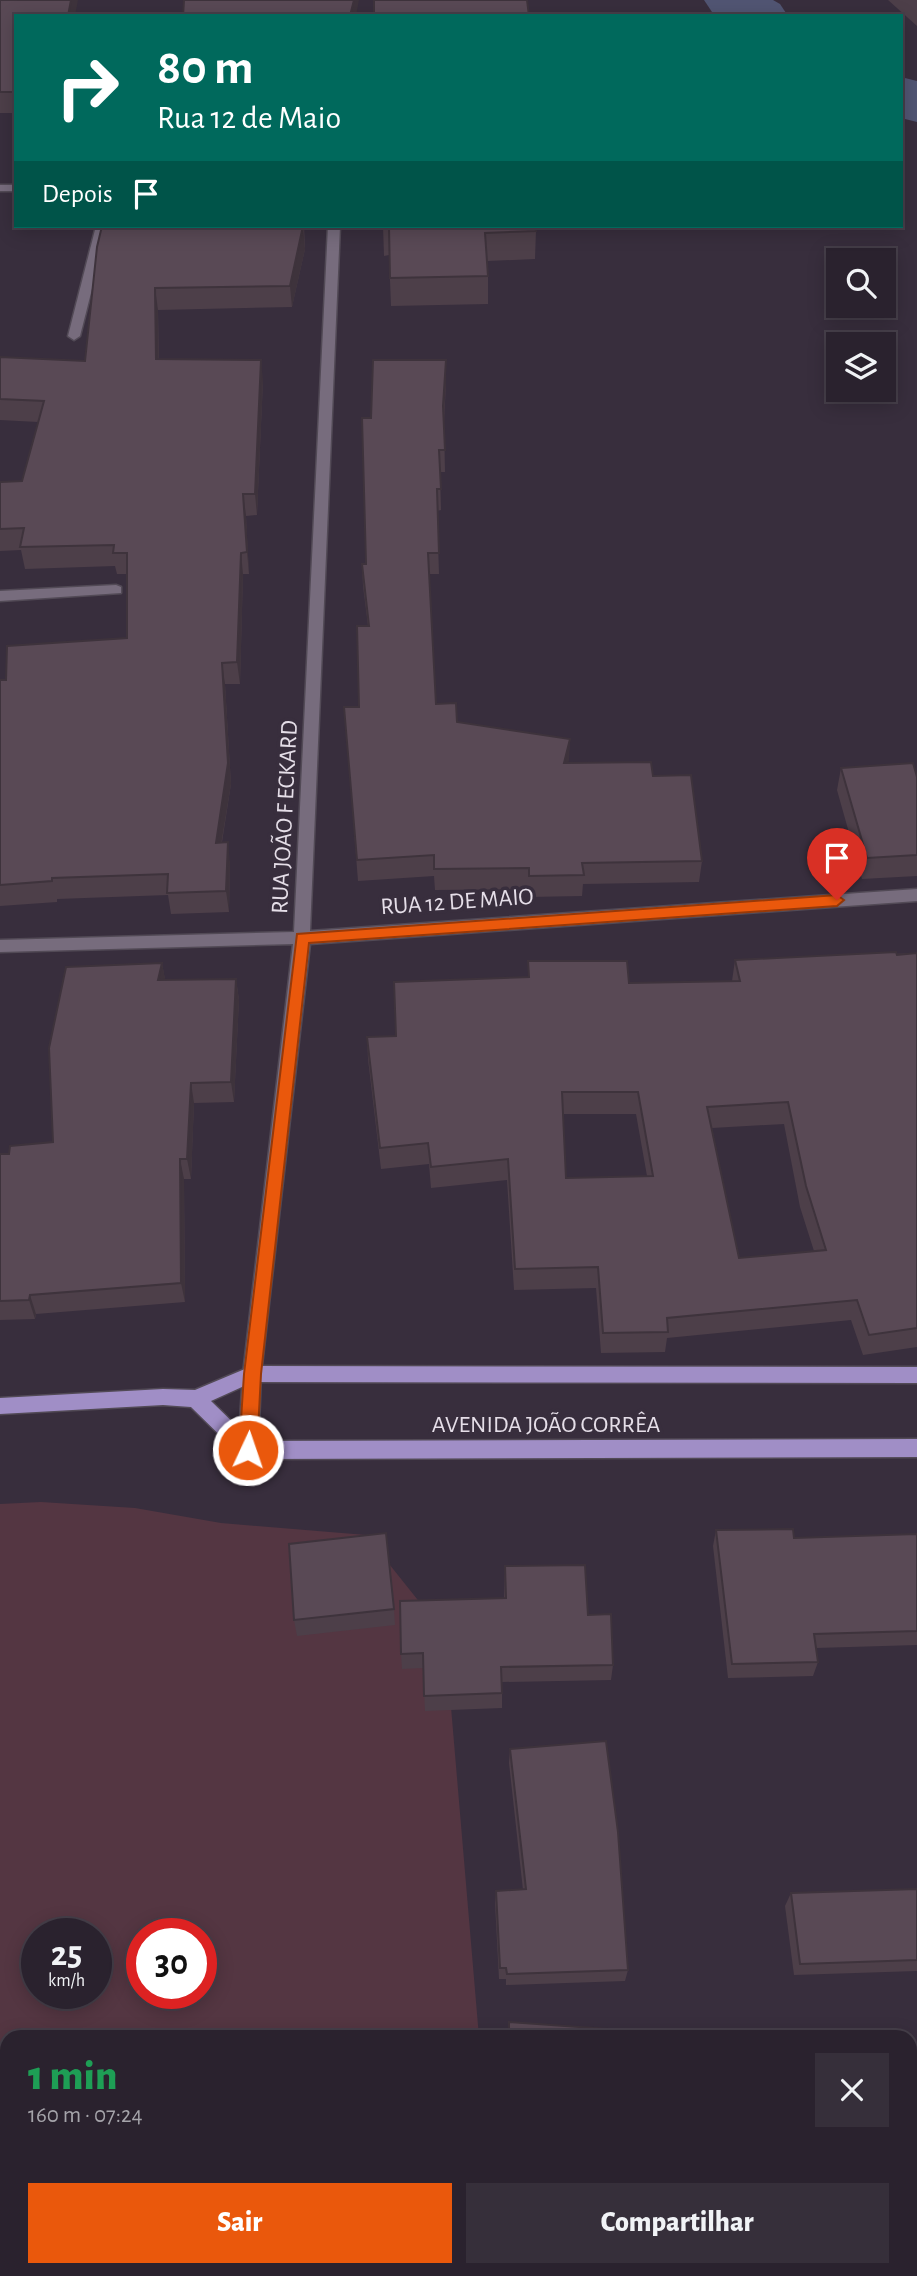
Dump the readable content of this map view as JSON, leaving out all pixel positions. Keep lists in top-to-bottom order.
{
  "streets": {
    "main road": ["AVENIDA JOÃO CORRÊA"],
    "street": ["RUA JOÃO F ECKARD", "RUA 12 DE MAIO"]
  },
  "crossings": [
    ["RUA JOÃO F ECKARD", "RUA 12 DE MAIO"],
    ["RUA JOÃO F ECKARD", "AVENIDA JOÃO CORRÊA"]
  ],
  "page": {
    "turn": ["80 m", "Rua 12 de Maio"],
    "then": "Depois",
    "speed": "25 km/h",
    "limit": "30",
    "heading": ["1 min", "160 m · 07:24"],
    "buttons": ["Sair", "Compartilhar"]
  }
}
